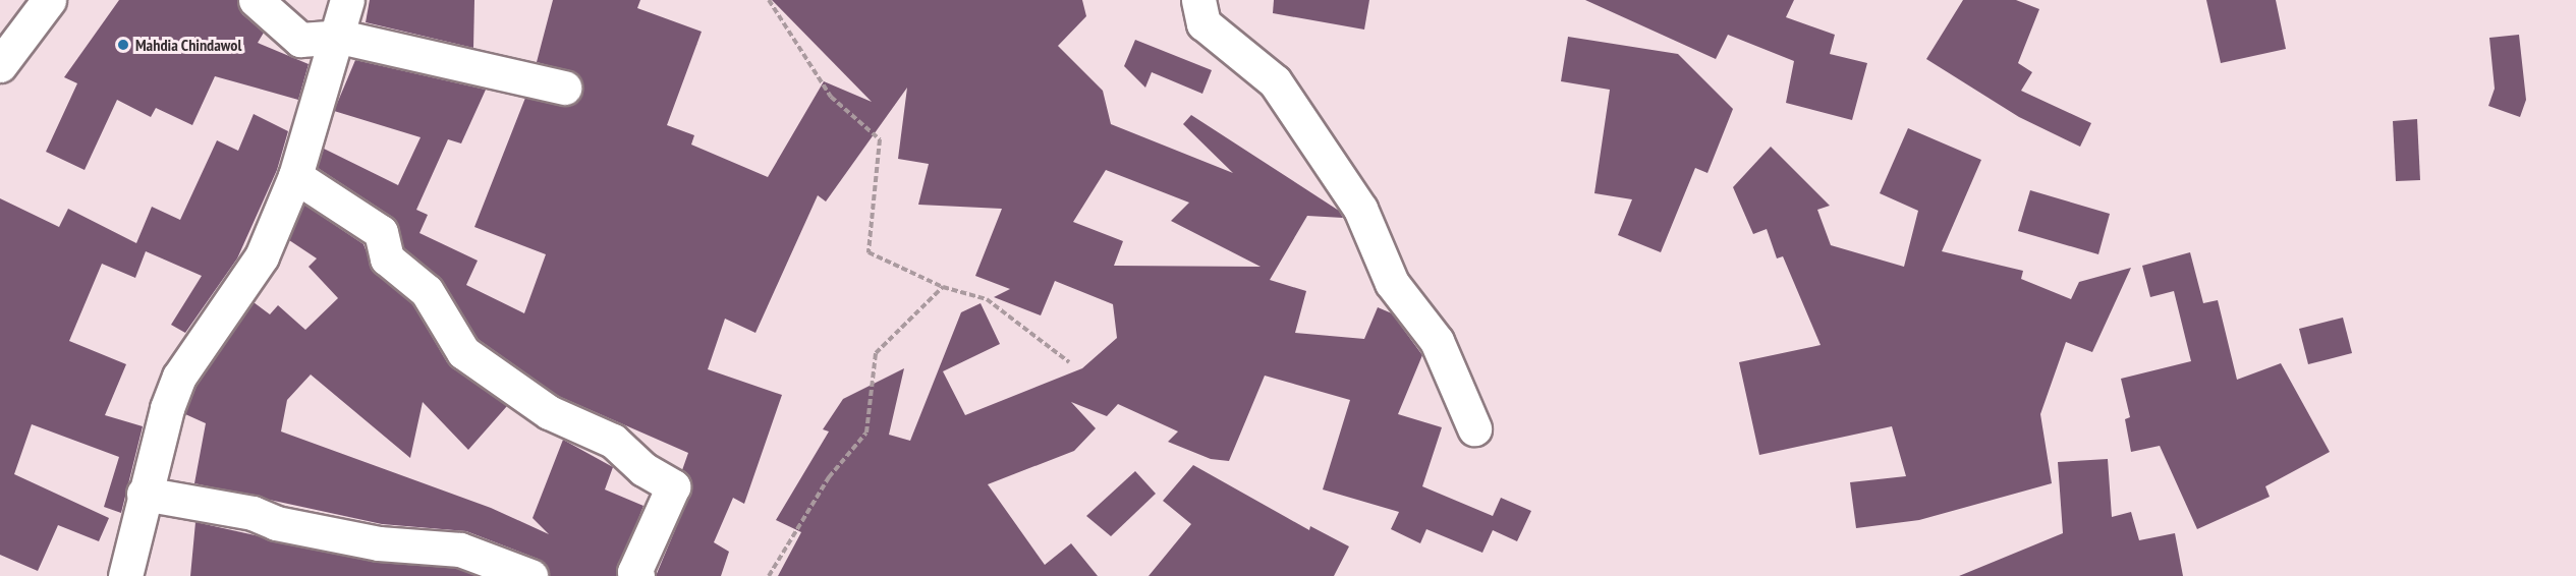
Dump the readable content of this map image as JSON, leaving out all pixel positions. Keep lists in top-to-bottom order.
{
  "places": ["Mahdia Chindawol"]
}
